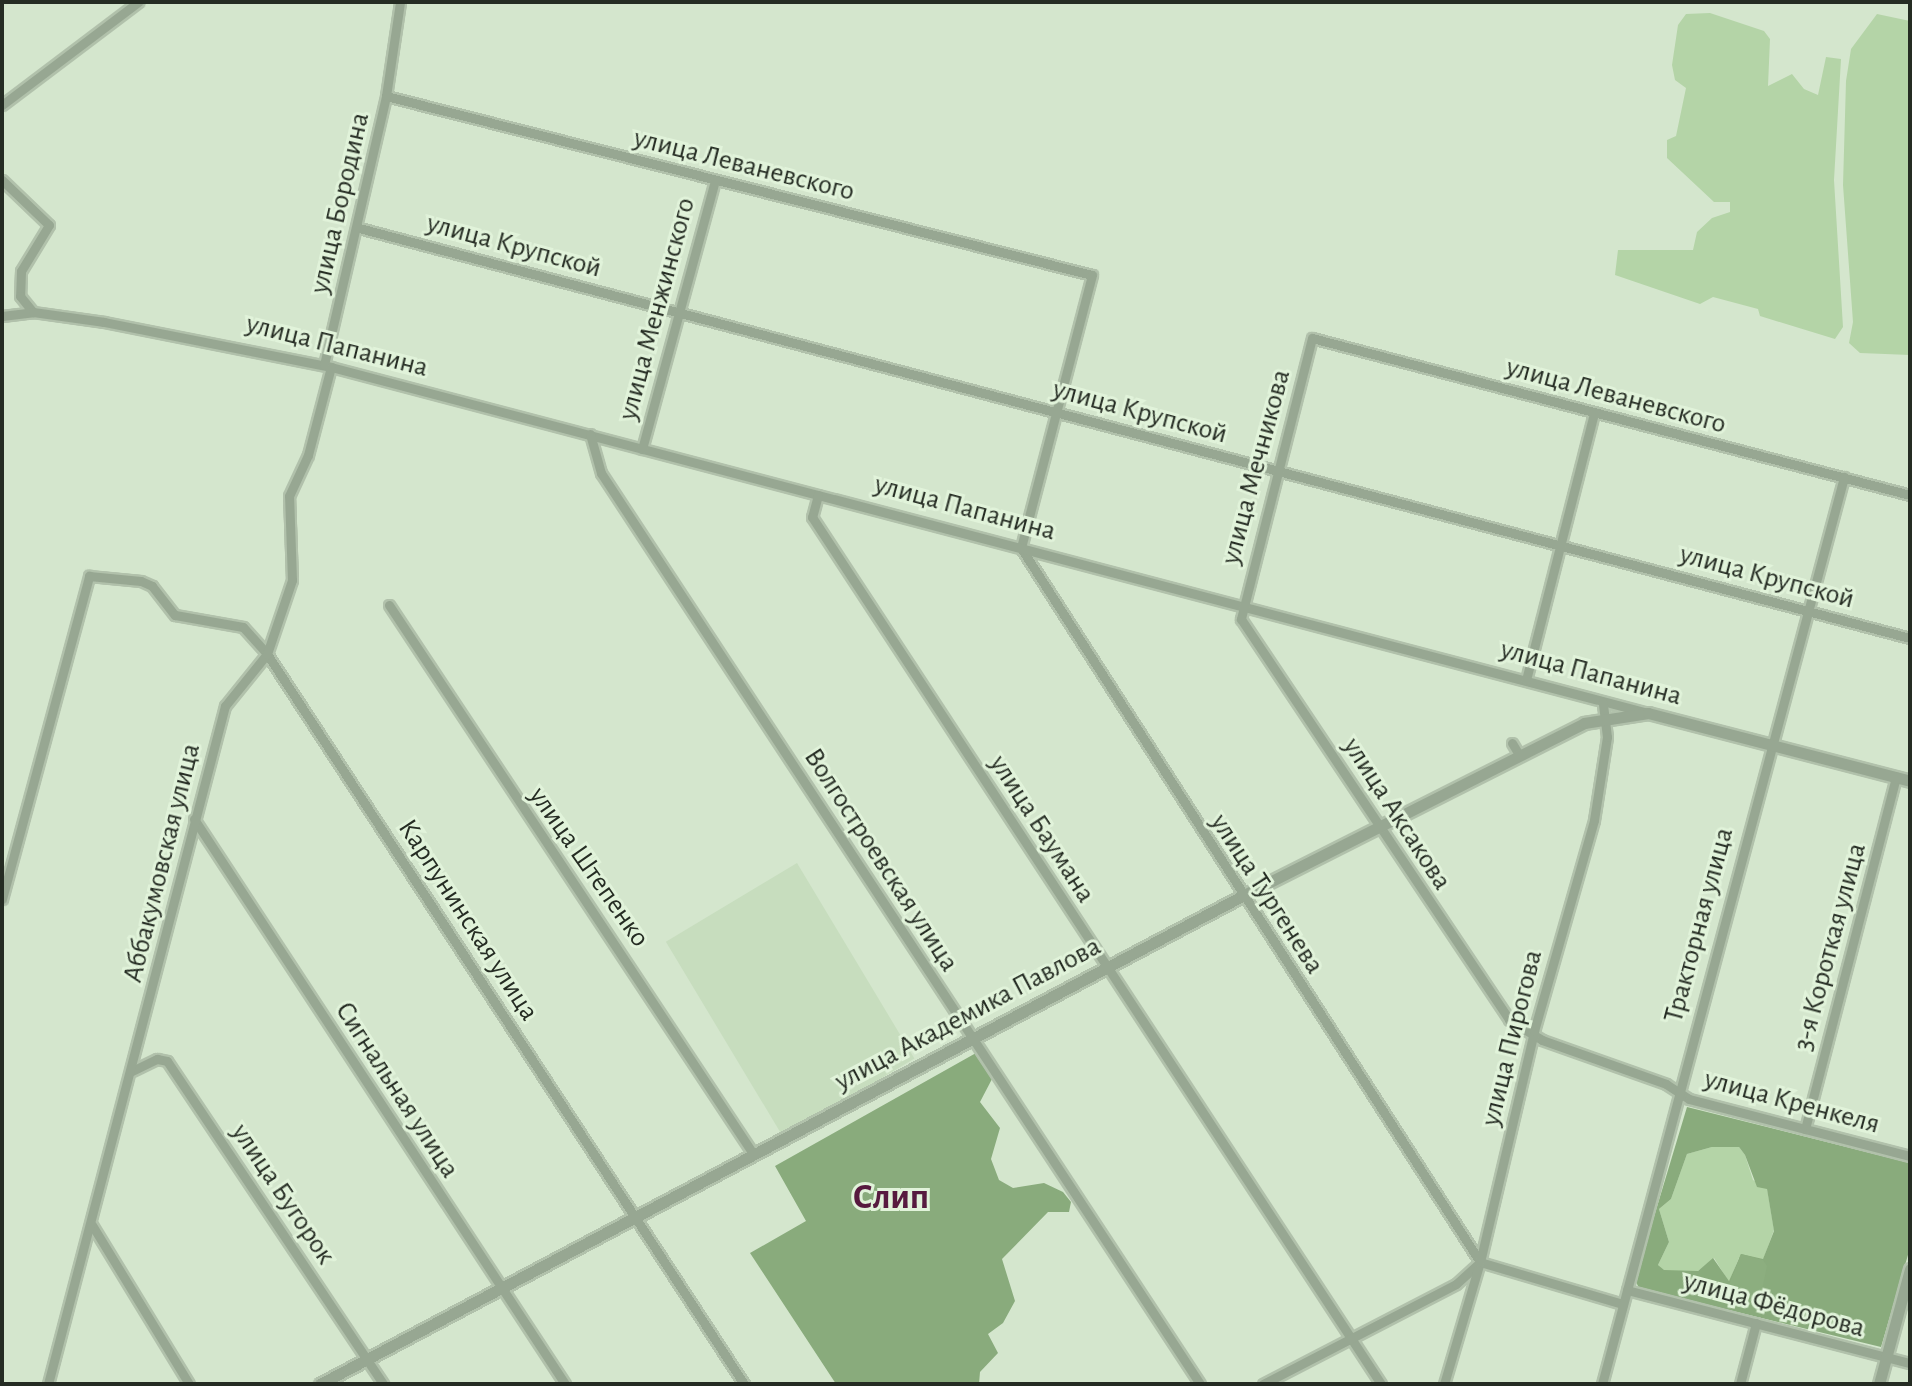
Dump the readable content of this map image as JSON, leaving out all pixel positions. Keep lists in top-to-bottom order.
{
  "streets": {
    "street": [
      "улица Леваневского",
      "улица Бородина",
      "улица Крупской",
      "улица Менжинского",
      "улица Папанина",
      "улица Мечникова",
      "улица Аксакова",
      "улица Баумана",
      "Волгостроевская улица",
      "Аббакумовская улица",
      "улица Штепенко",
      "улица Тургенева",
      "Карпунинская улица",
      "Тракторная улица",
      "3-я Короткая улица",
      "улица Академика Павлова",
      "улица Пирогова",
      "Сигнальная улица",
      "улица Кренкеля",
      "улица Бугорок",
      "улица Фёдорова"
    ]
  },
  "crossings": [
    ["улица Леваневского", "улица Бородина"],
    ["улица Леваневского", "улица Крупской"],
    ["улица Леваневского", "улица Менжинского"],
    ["улица Леваневского", "улица Мечникова"],
    ["улица Леваневского", "Тракторная улица"],
    ["улица Бородина", "улица Крупской"],
    ["улица Бородина", "улица Папанина"],
    ["улица Бородина", "Аббакумовская улица"],
    ["улица Крупской", "улица Менжинского"],
    ["улица Крупской", "улица Мечникова"],
    ["улица Крупской", "Тракторная улица"],
    ["улица Менжинского", "улица Папанина"],
    ["улица Папанина", "улица Мечникова"],
    ["улица Папанина", "улица Аксакова"],
    ["улица Папанина", "улица Баумана"],
    ["улица Папанина", "Волгостроевская улица"],
    ["улица Папанина", "Аббакумовская улица"],
    ["улица Папанина", "улица Тургенева"],
    ["улица Папанина", "Тракторная улица"],
    ["улица Папанина", "3-я Короткая улица"],
    ["улица Папанина", "улица Академика Павлова"],
    ["улица Папанина", "улица Пирогова"],
    ["улица Мечникова", "улица Аксакова"],
    ["улица Аксакова", "улица Академика Павлова"],
    ["улица Аксакова", "улица Пирогова"],
    ["улица Аксакова", "улица Кренкеля"],
    ["улица Баумана", "улица Академика Павлова"],
    ["Волгостроевская улица", "улица Академика Павлова"],
    ["Аббакумовская улица", "Карпунинская улица"],
    ["Аббакумовская улица", "Сигнальная улица"],
    ["Аббакумовская улица", "улица Бугорок"],
    ["улица Штепенко", "улица Академика Павлова"],
    ["улица Тургенева", "улица Академика Павлова"],
    ["улица Тургенева", "улица Пирогова"],
    ["Карпунинская улица", "улица Академика Павлова"],
    ["Тракторная улица", "улица Кренкеля"],
    ["Тракторная улица", "улица Фёдорова"],
    ["3-я Короткая улица", "улица Кренкеля"],
    ["улица Академика Павлова", "улица Пирогова"],
    ["улица Академика Павлова", "Сигнальная улица"],
    ["улица Академика Павлова", "улица Бугорок"],
    ["улица Пирогова", "улица Кренкеля"]
  ],
  "districts": ["Слип"]
}
